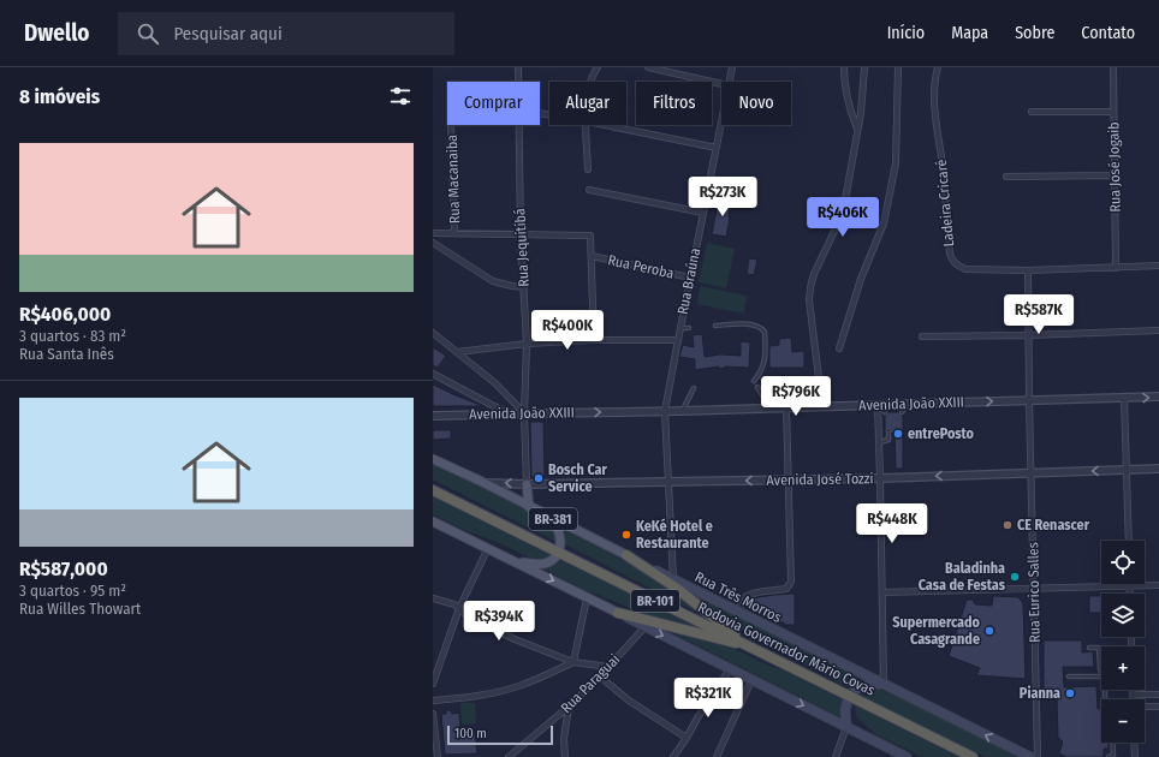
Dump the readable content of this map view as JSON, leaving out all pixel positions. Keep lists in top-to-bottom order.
{
  "streets": {
    "highway": ["BR-101", "Rodovia Governador Mário Covas"],
    "main road": ["BR-381", "Rua Três Morros"],
    "street": [
      "Rua José Jogaib",
      "Rua Macanaiba",
      "Ladeira Cricaré",
      "Rua Jequitibá",
      "Rua Peroba",
      "Rua Braúna",
      "Avenida João XXIII",
      "Avenida José Tozzi",
      "Rua Eurico Salles",
      "Rua Paraguai"
    ]
  },
  "crossings": [
    ["Rua José Jogaib", "Ladeira Cricaré"],
    ["Ladeira Cricaré", "Rua Eurico Salles"],
    ["Rua Jequitibá", "Avenida João XXIII"],
    ["Rua Jequitibá", "Avenida José Tozzi"],
    ["Rua Peroba", "Rua Braúna"],
    ["Rua Braúna", "Avenida João XXIII"],
    ["Rua Braúna", "Avenida José Tozzi"],
    ["Rua Braúna", "Rua Três Morros"],
    ["Avenida João XXIII", "Rua Eurico Salles"],
    ["Avenida José Tozzi", "Rua Eurico Salles"],
    ["Avenida José Tozzi", "Rua Três Morros"]
  ],
  "one_way": ["Avenida João XXIII", "Avenida José Tozzi"],
  "places": [
    "entrePosto",
    "Bosch Car Service",
    "CE Renascer",
    "KeKé Hotel e Restaurante",
    "Baladinha Casa de Festas",
    "Supermercado Casagrande",
    "Pianna"
  ],
  "scale_bar": "100 m",
  "page": {
    "header": "Dwello",
    "search": "Pesquisar aqui",
    "nav": [
      "Início",
      "Mapa",
      "Sobre",
      "Contato"
    ],
    "heading": "8 imóveis",
    "chip": [
      "Comprar",
      "Alugar",
      "Filtros",
      "Novo"
    ],
    "list": [
      {
        "name": "R$406,000",
        "note": "3 quartos · 83 m² · Rua Santa Inês"
      },
      {
        "name": "R$587,000",
        "note": "3 quartos · 95 m² · Rua Willes Thowart"
      }
    ],
    "price": [
      "R$273K",
      "R$406K",
      "R$587K",
      "R$400K",
      "R$796K",
      "R$448K",
      "R$394K",
      "R$321K"
    ],
    "map_buttons": ["+", "−"],
    "scale": "100 m"
  }
}
